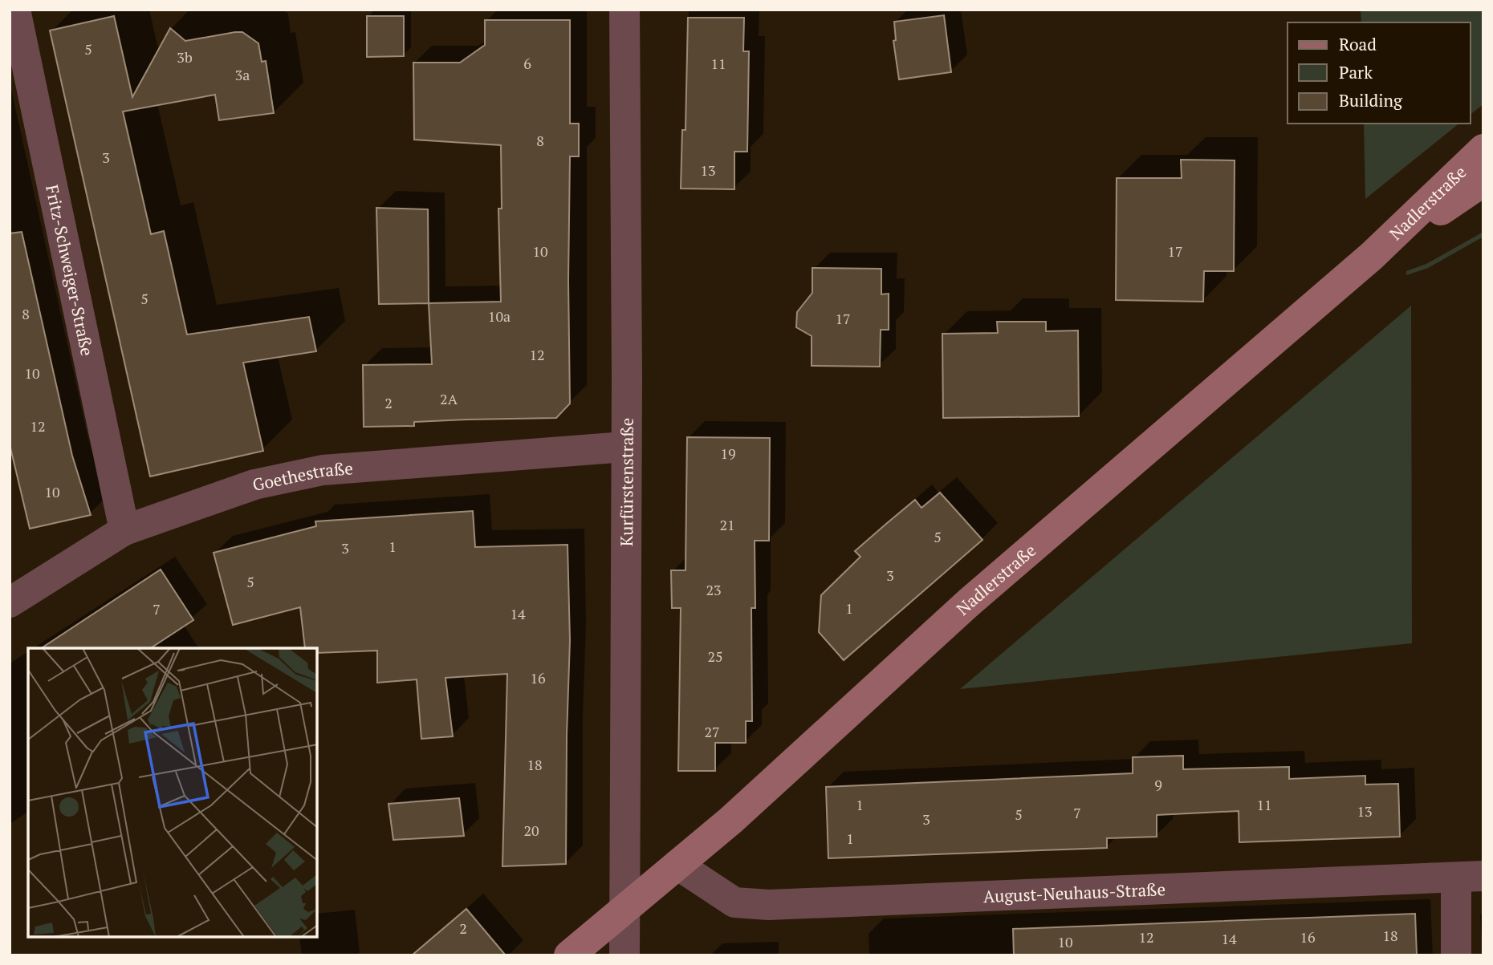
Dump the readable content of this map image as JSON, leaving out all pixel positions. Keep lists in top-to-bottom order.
{
  "streets": {
    "street": [
      "Nadlerstraße",
      "Fritz-Schweiger-Straße",
      "Goethestraße",
      "Kurfürstenstraße",
      "August-Neuhaus-Straße"
    ]
  },
  "crossings": [
    ["Nadlerstraße", "Kurfürstenstraße"],
    ["Nadlerstraße", "August-Neuhaus-Straße"],
    ["Fritz-Schweiger-Straße", "Goethestraße"],
    ["Goethestraße", "Kurfürstenstraße"]
  ],
  "house_numbers": [
    "5",
    "3b",
    "6",
    "11",
    "3a",
    "8",
    "3",
    "13",
    "10",
    "17",
    "5",
    "8",
    "10a",
    "17",
    "12",
    "10",
    "2A",
    "2",
    "12",
    "19",
    "10",
    "21",
    "5",
    "1",
    "3",
    "3",
    "5",
    "23",
    "1",
    "7",
    "14",
    "25",
    "16",
    "27",
    "18",
    "9",
    "1",
    "11",
    "13",
    "7",
    "5",
    "3",
    "20",
    "1",
    "2",
    "18",
    "12",
    "16",
    "14",
    "10"
  ],
  "legend": ["Road", "Park", "Building"]
}
